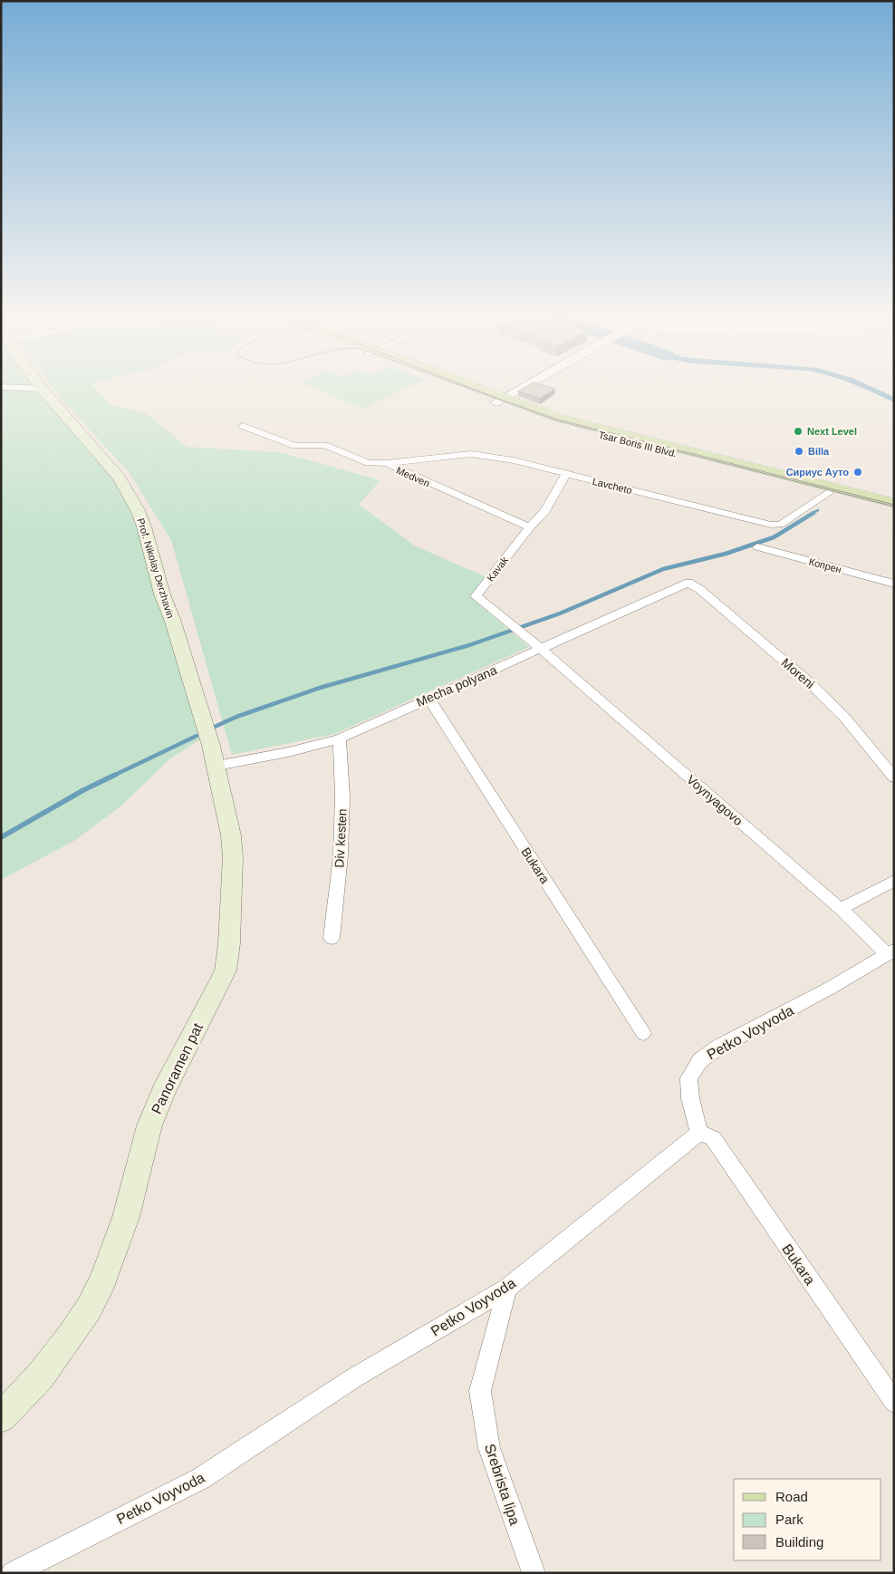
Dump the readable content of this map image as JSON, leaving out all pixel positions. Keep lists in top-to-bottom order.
{
  "streets": {
    "main road": ["Tsar Boris III Blvd.", "Prof. Nikolay Derzhavin", "Panoramen pat"],
    "street": [
      "Medven",
      "Lavcheto",
      "Копрен",
      "Kavak",
      "Moreni",
      "Mecha polyana",
      "Voynyagovo",
      "Div kesten",
      "Bukara",
      "Petko Voyvoda",
      "Srebrista lipa"
    ]
  },
  "crossings": [
    ["Tsar Boris III Blvd.", "Lavcheto"],
    ["Medven", "Lavcheto"],
    ["Medven", "Kavak"],
    ["Lavcheto", "Kavak"],
    ["Prof. Nikolay Derzhavin", "Mecha polyana"],
    ["Prof. Nikolay Derzhavin", "Panoramen pat"],
    ["Kavak", "Mecha polyana"],
    ["Kavak", "Voynyagovo"],
    ["Moreni", "Mecha polyana"],
    ["Mecha polyana", "Voynyagovo"],
    ["Mecha polyana", "Div kesten"],
    ["Mecha polyana", "Bukara"],
    ["Mecha polyana", "Panoramen pat"],
    ["Voynyagovo", "Petko Voyvoda"],
    ["Bukara", "Petko Voyvoda"],
    ["Petko Voyvoda", "Srebrista lipa"]
  ],
  "places": ["Next Level", "Billa", "Сириус Ауто"],
  "legend": ["Road", "Park", "Building"]
}
